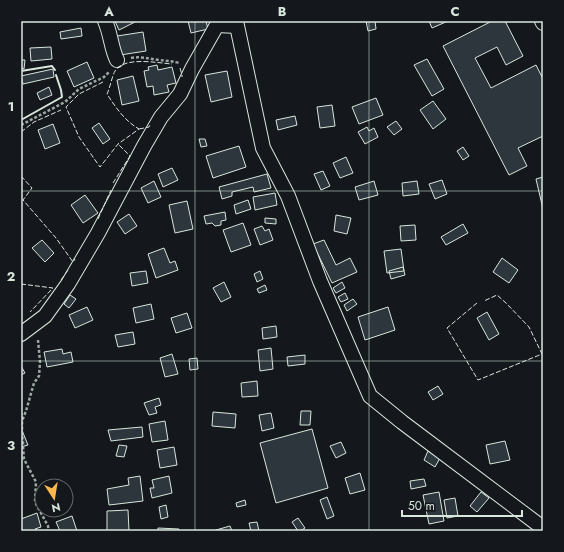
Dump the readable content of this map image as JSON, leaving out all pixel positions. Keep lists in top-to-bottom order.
{
  "scale_bar": "50 m",
  "north": "bottom",
  "grid": {
    "columns": ["A", "B", "C"],
    "rows": ["1", "2", "3"]
  }
}
